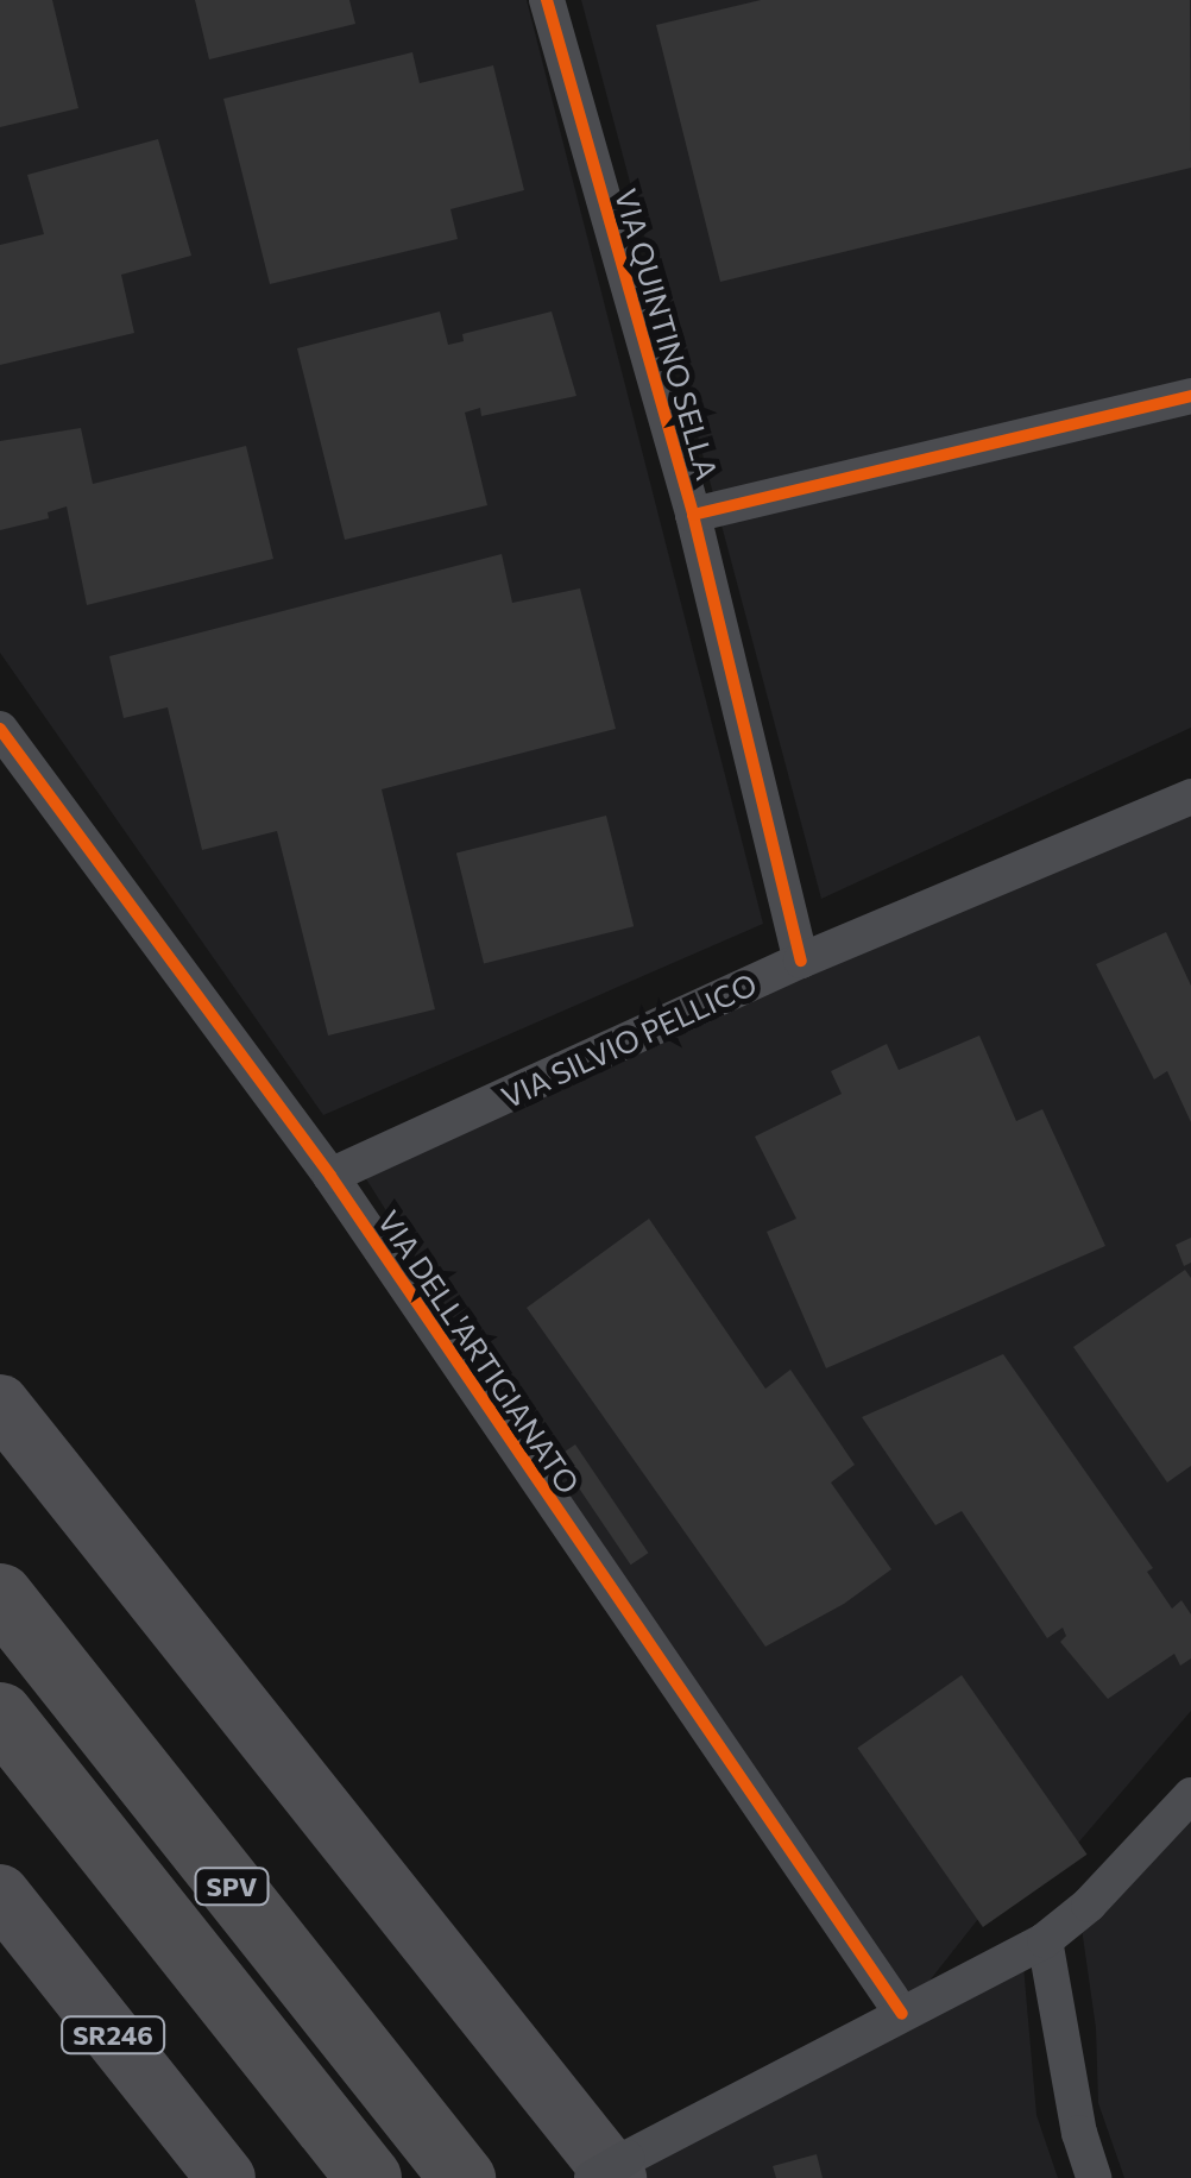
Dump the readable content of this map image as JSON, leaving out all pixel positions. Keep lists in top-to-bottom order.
{
  "streets": {
    "highway": ["SPV", "SR246"],
    "street": ["VIA QUINTINO SELLA", "VIA SILVIO PELLICO", "VIA DELL'ARTIGIANATO"]
  },
  "crossings": [
    ["VIA QUINTINO SELLA", "VIA SILVIO PELLICO"],
    ["VIA SILVIO PELLICO", "VIA DELL'ARTIGIANATO"]
  ]
}
